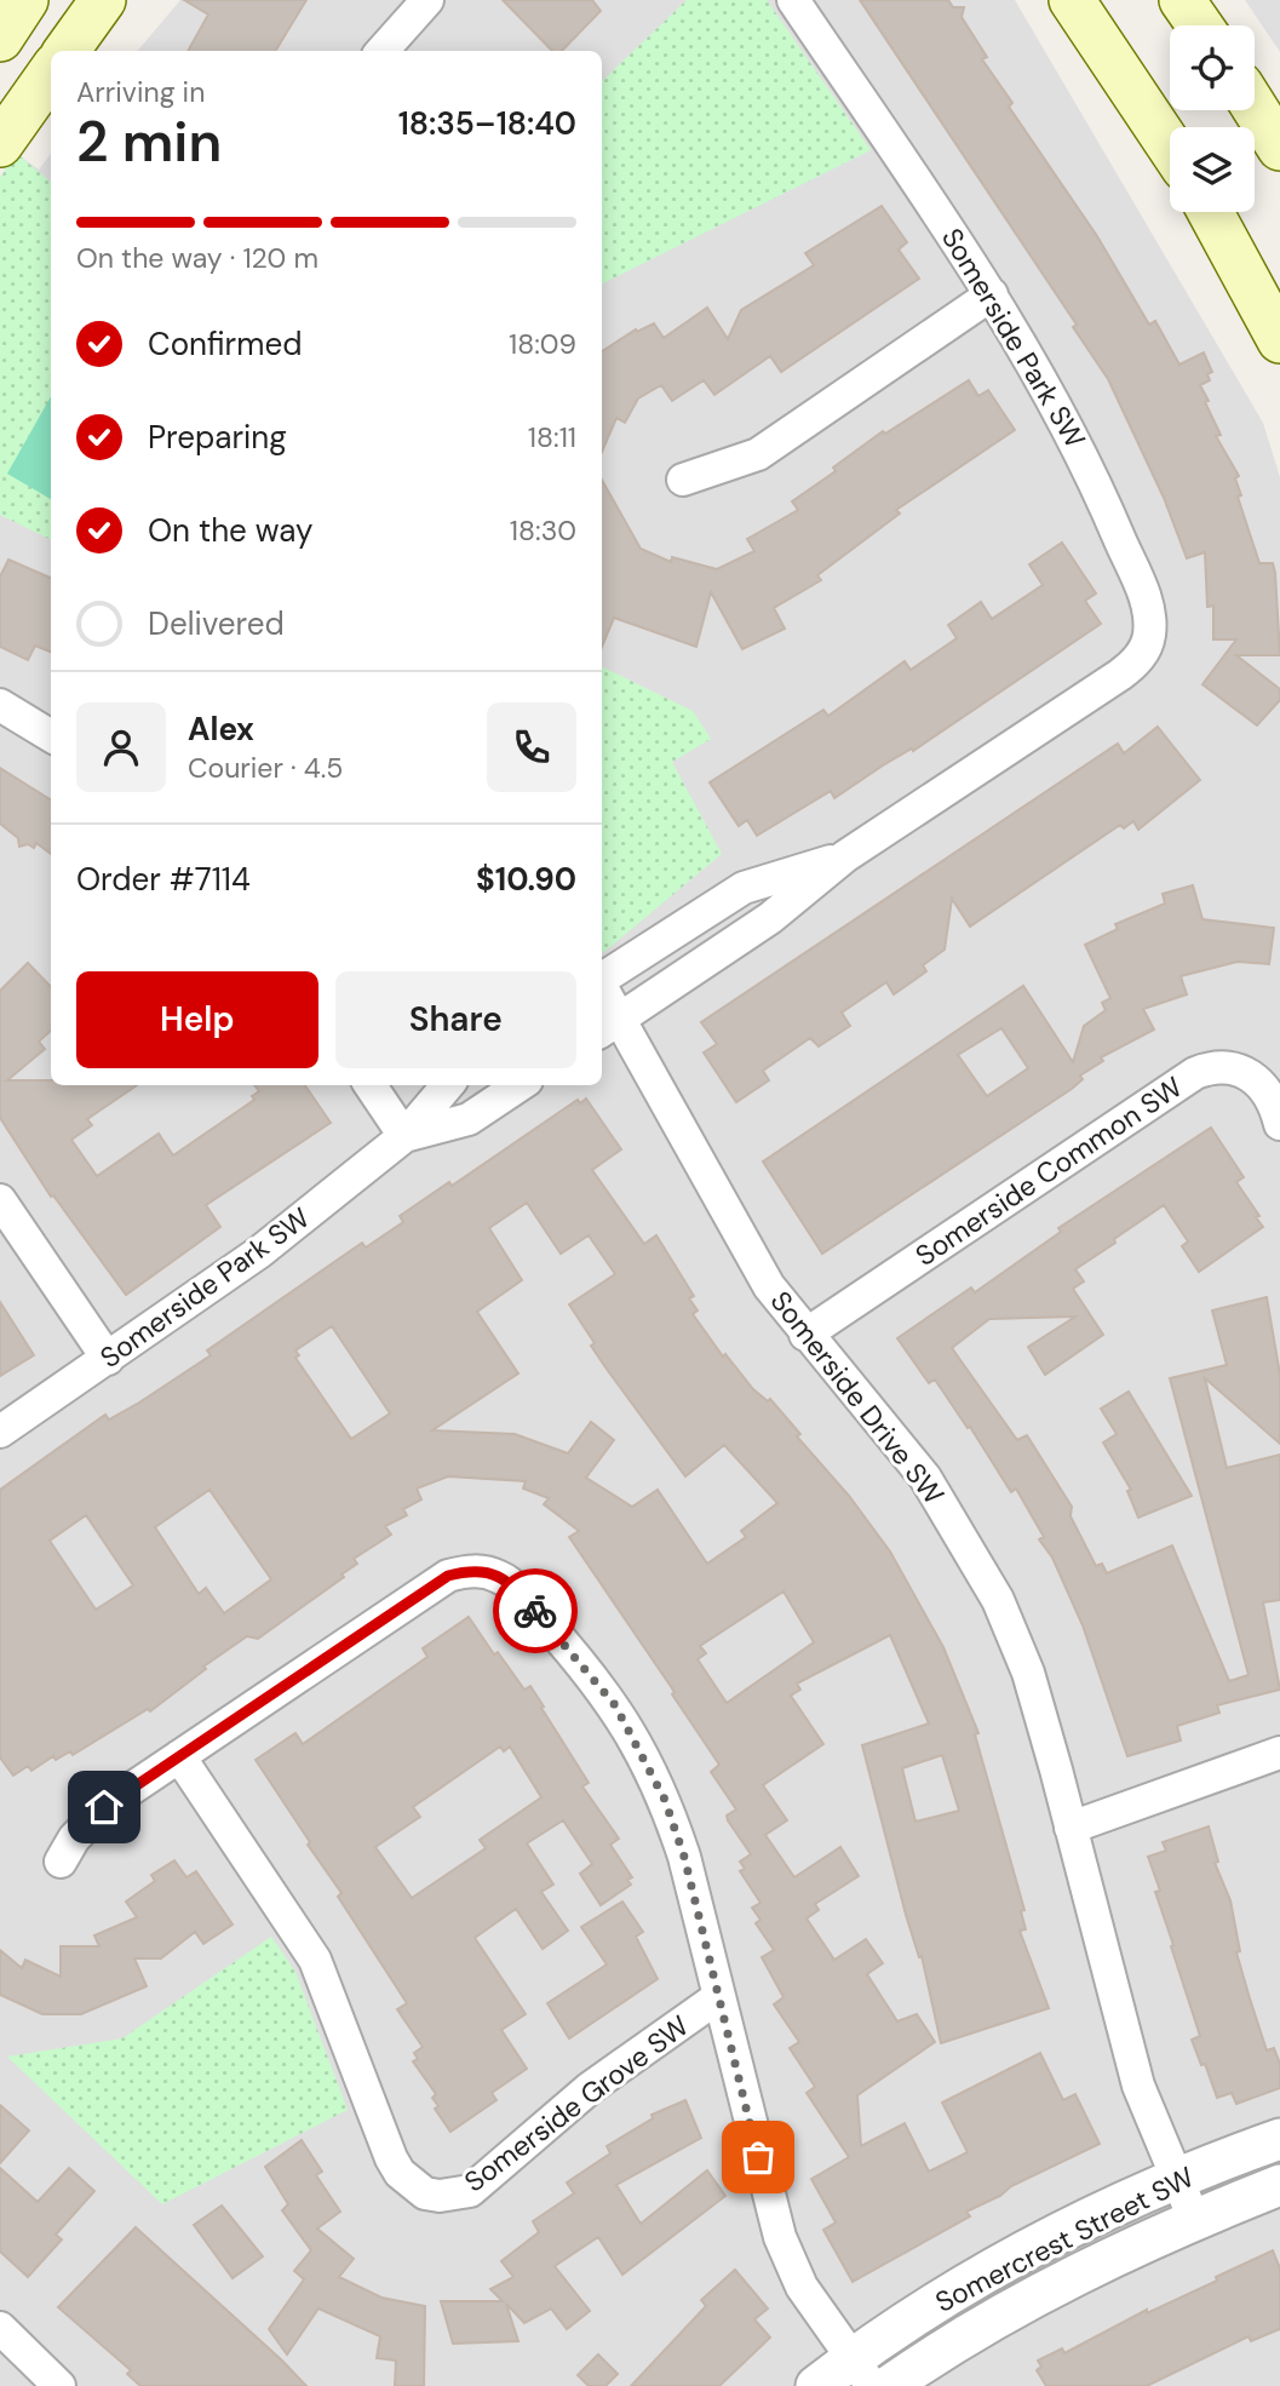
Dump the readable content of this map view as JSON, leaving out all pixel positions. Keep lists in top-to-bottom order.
{
  "streets": {
    "street": [
      "Somerside Park SW",
      "Somerside Common SW",
      "Somerside Drive SW",
      "Somerside Grove SW",
      "Somercrest Street SW"
    ]
  },
  "crossings": [
    ["Somerside Park SW", "Somerside Drive SW"],
    ["Somerside Common SW", "Somerside Drive SW"],
    ["Somerside Drive SW", "Somercrest Street SW"],
    ["Somerside Grove SW", "Somercrest Street SW"]
  ],
  "page": {
    "heading": ["2 min", "Arriving in", "18:35–18:40"],
    "panel": [
      "Alex",
      "Courier · 4.5",
      "Order #7114",
      "$10.90"
    ],
    "bar": "On the way · 120 m",
    "list": [
      ["Confirmed", "18:09"],
      ["Preparing", "18:11"],
      ["On the way", "18:30"],
      "Delivered"
    ],
    "buttons": ["Help", "Share"]
  }
}
